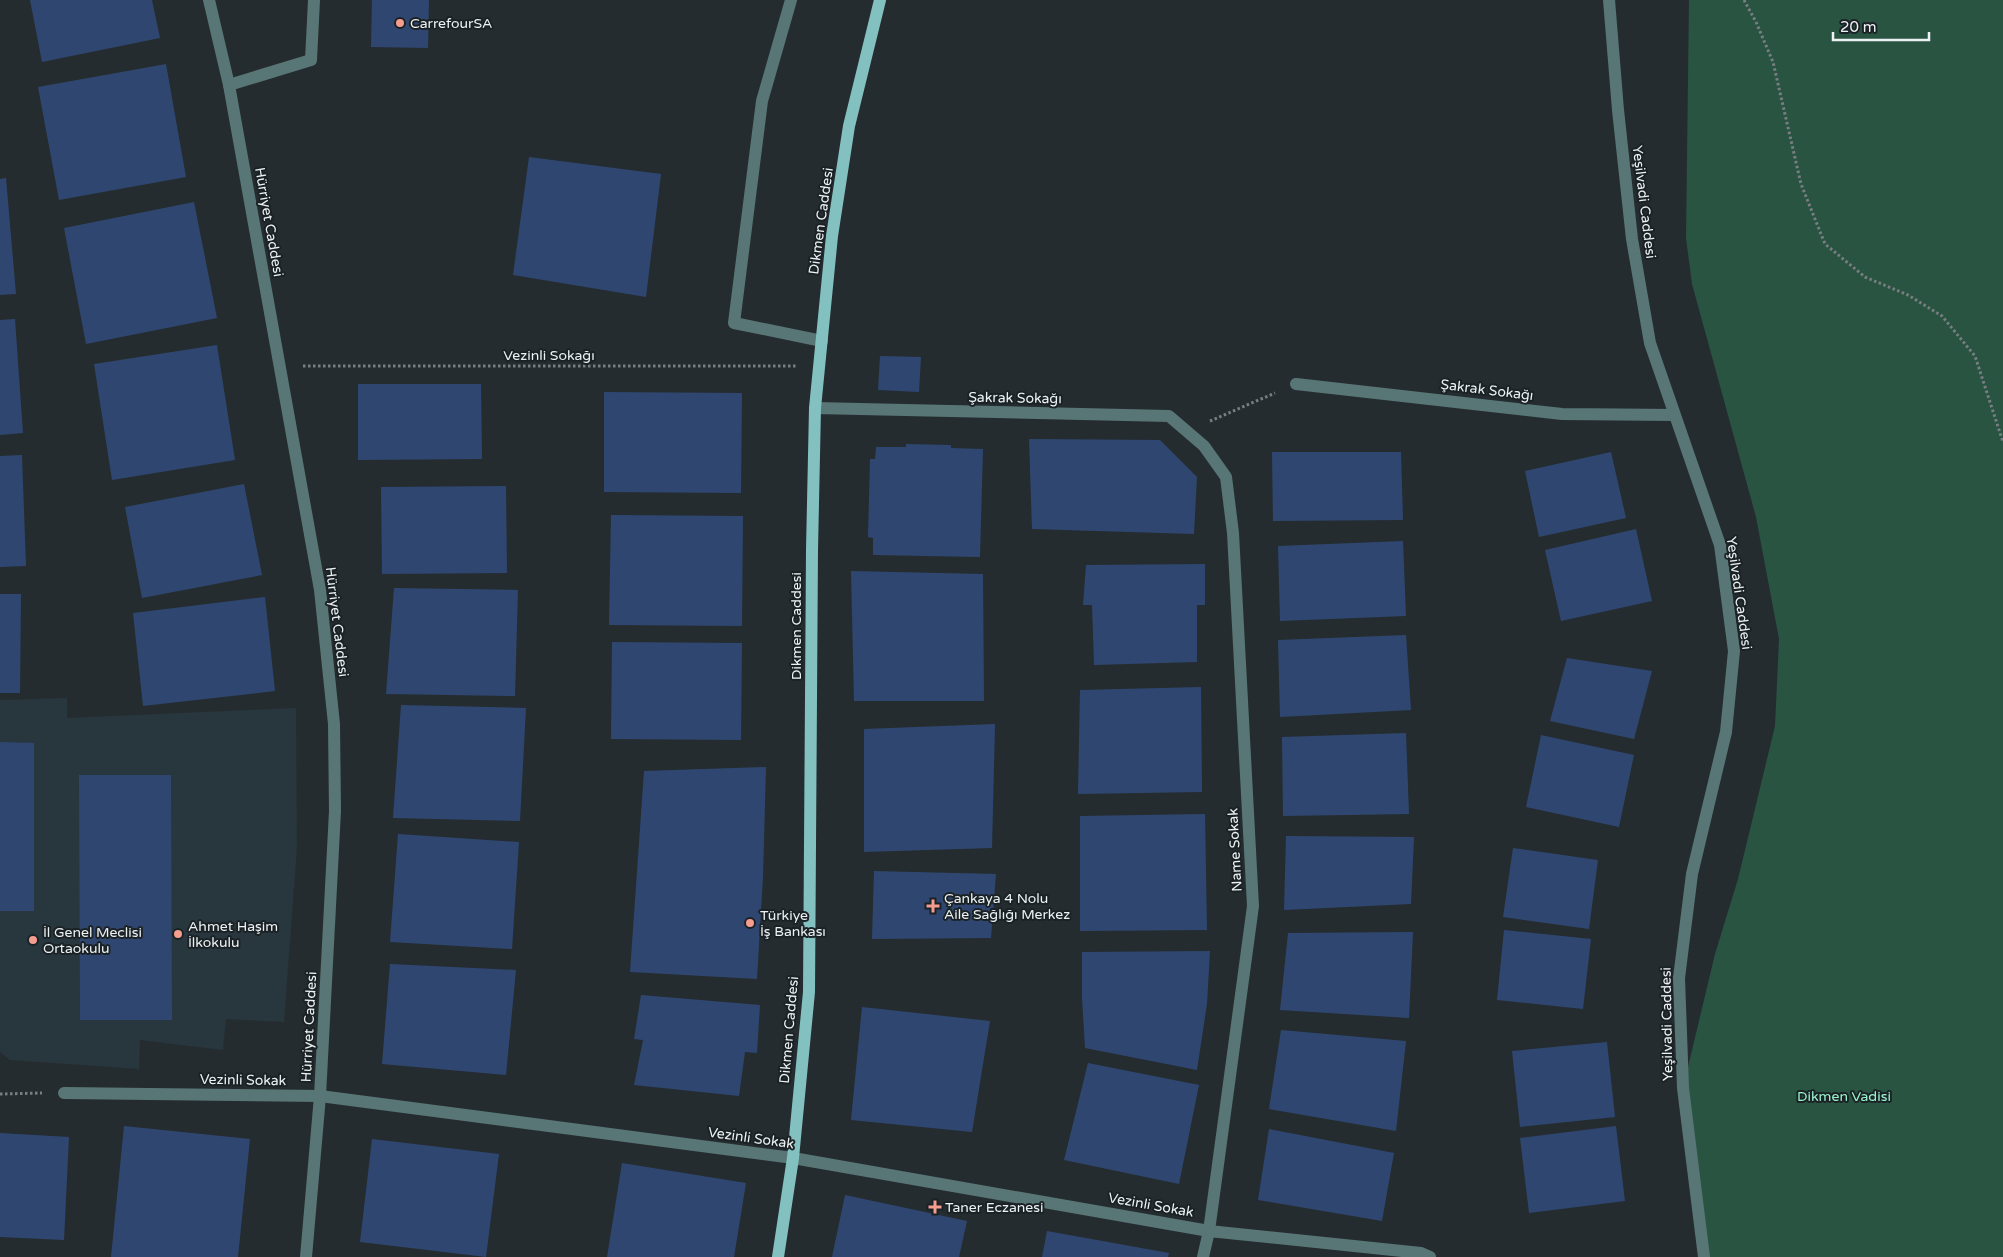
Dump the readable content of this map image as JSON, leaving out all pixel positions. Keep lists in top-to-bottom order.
{
  "streets": {
    "main road": ["Dikmen Caddesi"],
    "street": [
      "Yeşilvadi Caddesi",
      "Hürriyet Caddesi",
      "Şakrak Sokağı",
      "Name Sokak",
      "Vezinli Sokak"
    ],
    "path": ["Vezinli Sokağı"]
  },
  "crossings": [
    ["Yeşilvadi Caddesi", "Şakrak Sokağı"],
    ["Dikmen Caddesi", "Vezinli Sokağı"],
    ["Dikmen Caddesi", "Şakrak Sokağı"],
    ["Dikmen Caddesi", "Vezinli Sokak"],
    ["Hürriyet Caddesi", "Vezinli Sokağı"],
    ["Hürriyet Caddesi", "Vezinli Sokak"],
    ["Şakrak Sokağı", "Name Sokak"],
    ["Name Sokak", "Vezinli Sokak"]
  ],
  "parks": ["Dikmen Vadisi"],
  "places": {
    "other": [
      "CarrefourSA",
      "Türkiye İş Bankası",
      "Ahmet Haşim İlkokulu",
      "İl Genel Meclisi Ortaokulu"
    ],
    "health": ["Çankaya 4 Nolu Aile Sağlığı Merkez", "Taner Eczanesi"]
  },
  "scale_bar": "20 m"
}
